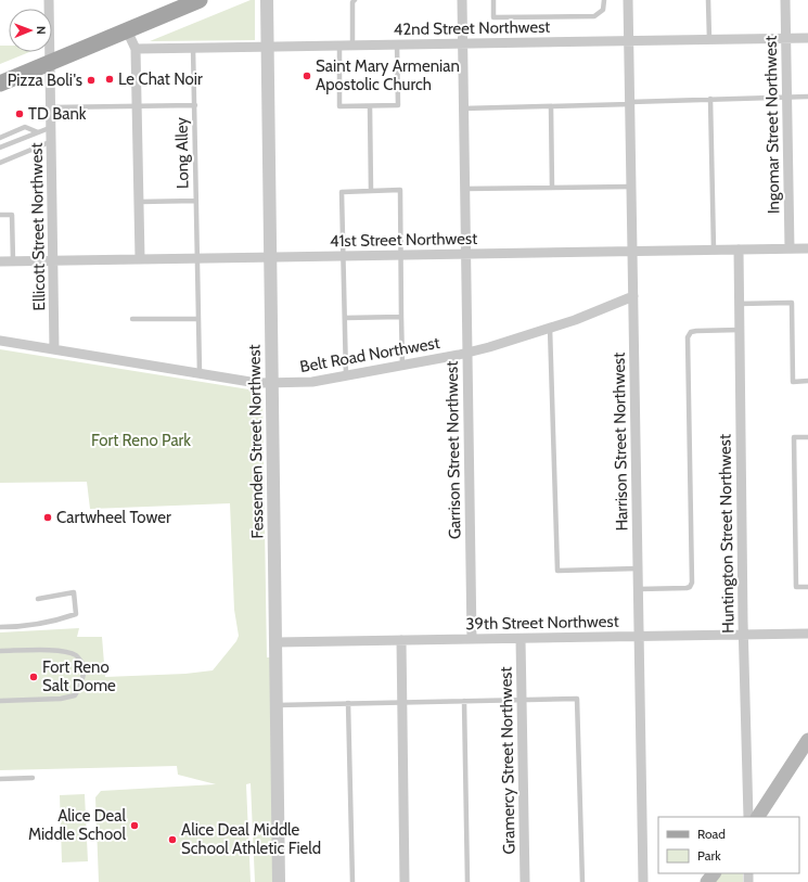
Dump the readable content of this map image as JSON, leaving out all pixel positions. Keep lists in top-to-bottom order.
{
  "streets": {
    "street": [
      "42nd Street Northwest",
      "Ingomar Street Northwest",
      "Ellicott Street Northwest",
      "41st Street Northwest",
      "Belt Road Northwest",
      "Fessenden Street Northwest",
      "Harrison Street Northwest",
      "Garrison Street Northwest",
      "Huntington Street Northwest",
      "39th Street Northwest",
      "Gramercy Street Northwest"
    ],
    "lane": ["Long Alley"]
  },
  "crossings": [
    ["42nd Street Northwest", "Ingomar Street Northwest"],
    ["42nd Street Northwest", "Long Alley"],
    ["42nd Street Northwest", "Fessenden Street Northwest"],
    ["42nd Street Northwest", "Harrison Street Northwest"],
    ["42nd Street Northwest", "Garrison Street Northwest"],
    ["Ingomar Street Northwest", "41st Street Northwest"],
    ["Long Alley", "41st Street Northwest"],
    ["Long Alley", "Belt Road Northwest"],
    ["Ellicott Street Northwest", "41st Street Northwest"],
    ["Ellicott Street Northwest", "Belt Road Northwest"],
    ["41st Street Northwest", "Fessenden Street Northwest"],
    ["41st Street Northwest", "Harrison Street Northwest"],
    ["41st Street Northwest", "Garrison Street Northwest"],
    ["41st Street Northwest", "Huntington Street Northwest"],
    ["Belt Road Northwest", "Fessenden Street Northwest"],
    ["Belt Road Northwest", "Harrison Street Northwest"],
    ["Belt Road Northwest", "Garrison Street Northwest"],
    ["Fessenden Street Northwest", "39th Street Northwest"],
    ["Harrison Street Northwest", "39th Street Northwest"],
    ["Garrison Street Northwest", "39th Street Northwest"],
    ["Huntington Street Northwest", "39th Street Northwest"],
    ["39th Street Northwest", "Gramercy Street Northwest"]
  ],
  "parks": ["Fort Reno Park"],
  "places": [
    "Saint Mary Armenian Apostolic Church",
    "Le Chat Noir",
    "Pizza Boli's",
    "TD Bank",
    "Cartwheel Tower",
    "Fort Reno Salt Dome",
    "Alice Deal Middle School",
    "Alice Deal Middle School Athletic Field"
  ],
  "legend": ["Road", "Park"],
  "north": "right"
}
